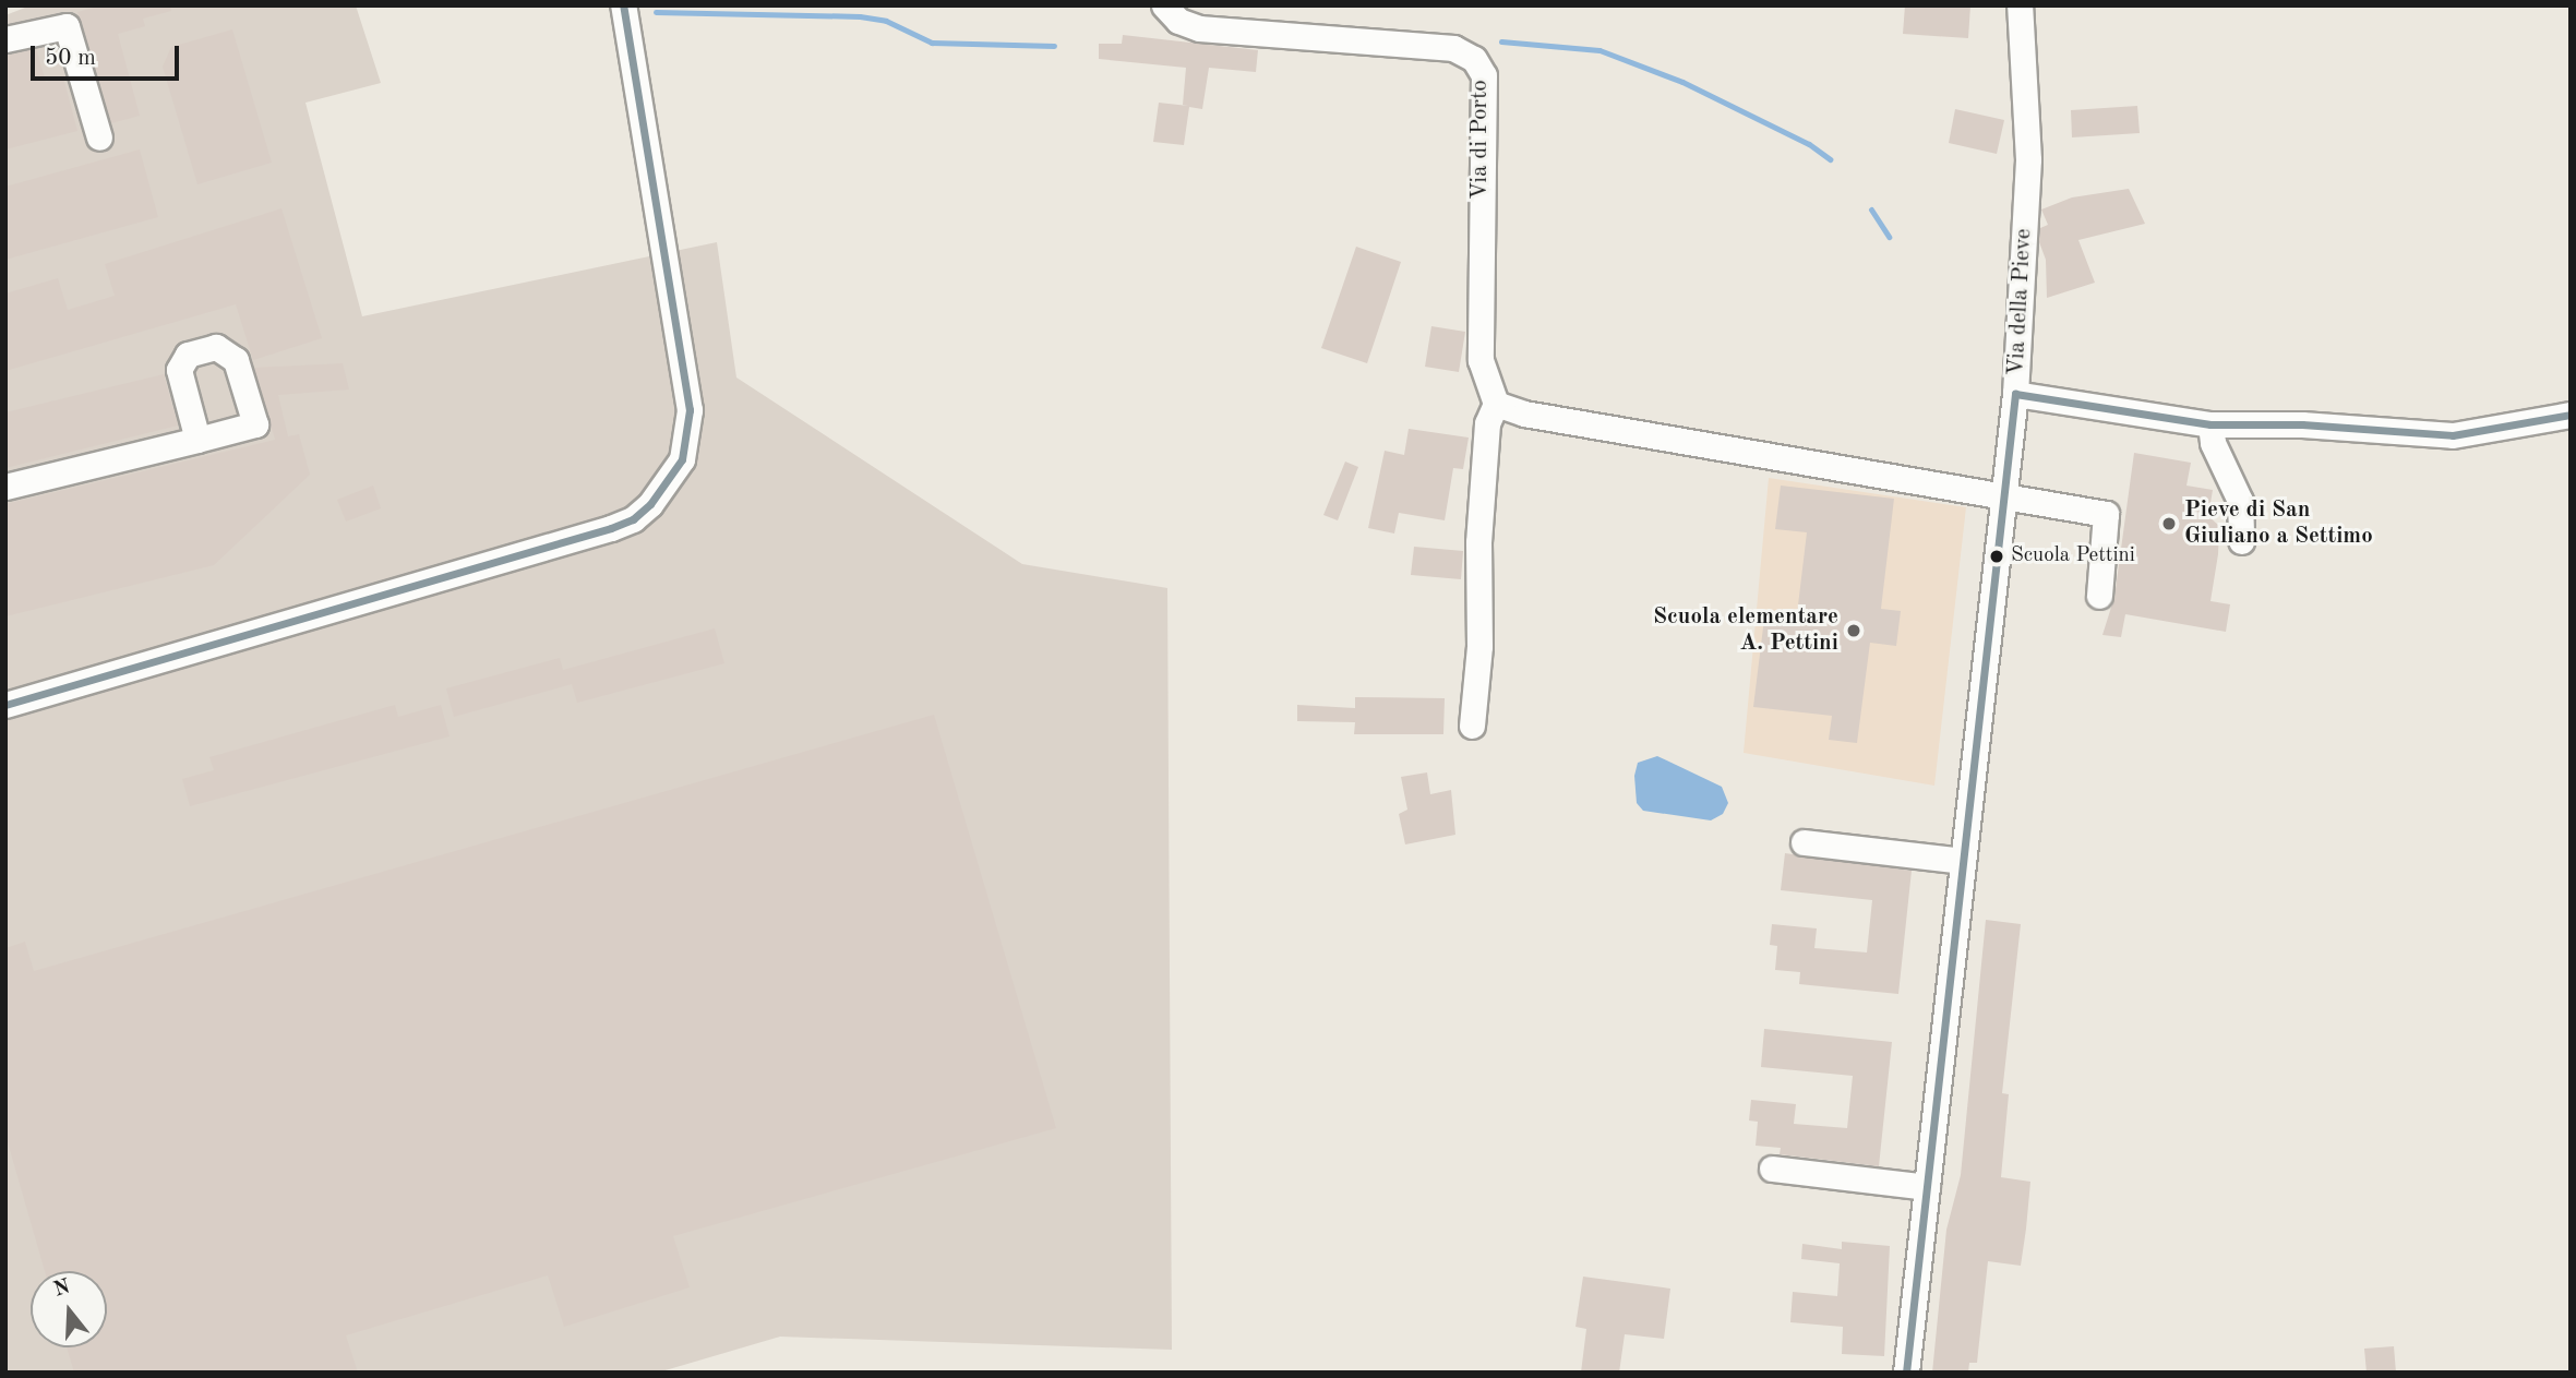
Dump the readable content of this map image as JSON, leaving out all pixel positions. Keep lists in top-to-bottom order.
{
  "streets": {
    "street": ["Via di Porto", "Via della Pieve"]
  },
  "places": ["Pieve di San Giuliano a Settimo", "Scuola Pettini", "Scuola elementare A. Pettini"],
  "scale_bar": "50 m",
  "north": "top"
}
